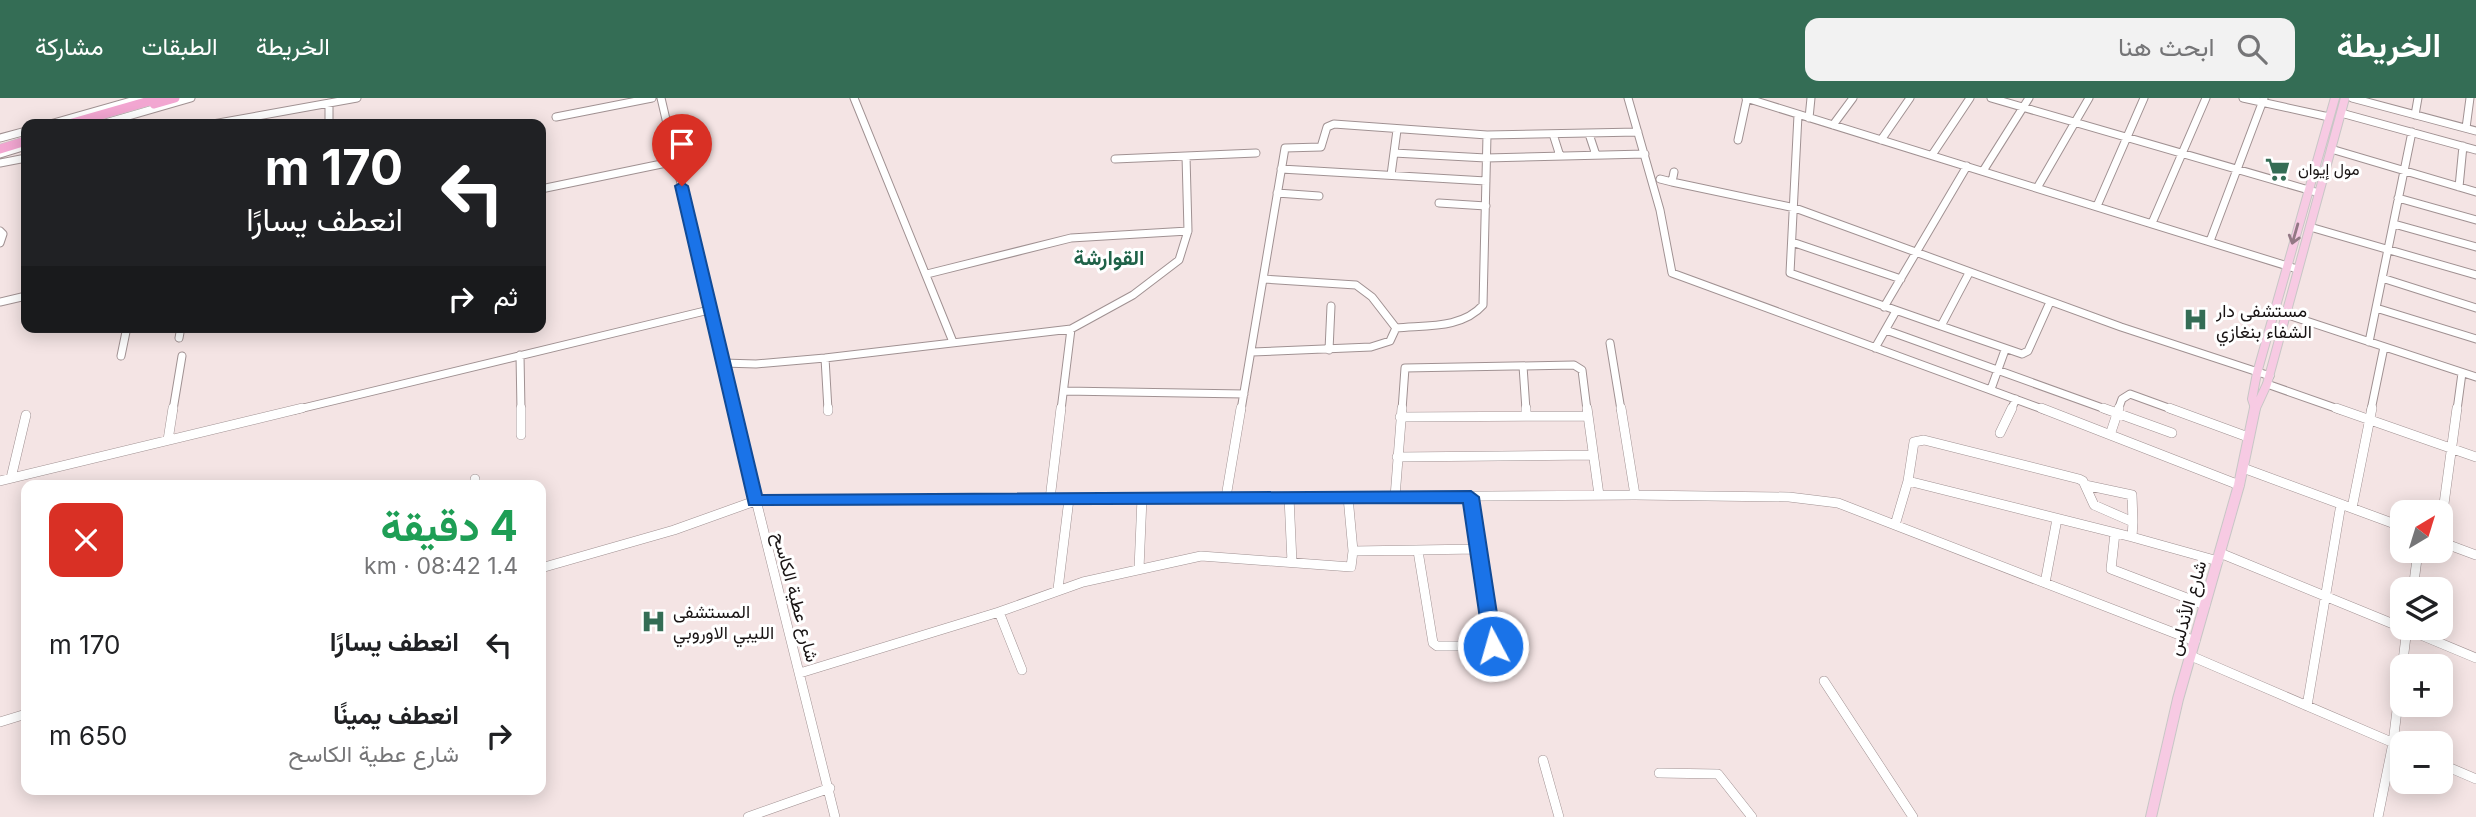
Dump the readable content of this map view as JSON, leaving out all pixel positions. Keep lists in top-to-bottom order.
{
  "streets": {
    "main road": ["شارع الأندلس"],
    "street": ["شارع عطية الكاسح"]
  },
  "districts": ["القوارشة"],
  "places": {
    "supermarket": ["مول إيوان"],
    "hospital": ["مستشفى دار الشفاء بنغازي", "المستشفی الليبي الاوروبي"]
  },
  "north": "top right",
  "page": {
    "header": "الخريطة",
    "search": "ابحث هنا",
    "nav": ["الخريطة", "الطبقات", "مشاركة"],
    "turn": ["170 m", "انعطف يسارًا"],
    "then": "ثم",
    "heading": ["4 دقيقة", "1.4 km · 08:42"],
    "map_buttons": ["+", "−"],
    "list": [
      {
        "name": "انعطف يسارًا",
        "value": "170 m"
      },
      {
        "name": "انعطف يمينًا",
        "note": "شارع عطية الكاسح",
        "value": "650 m"
      }
    ]
  }
}
